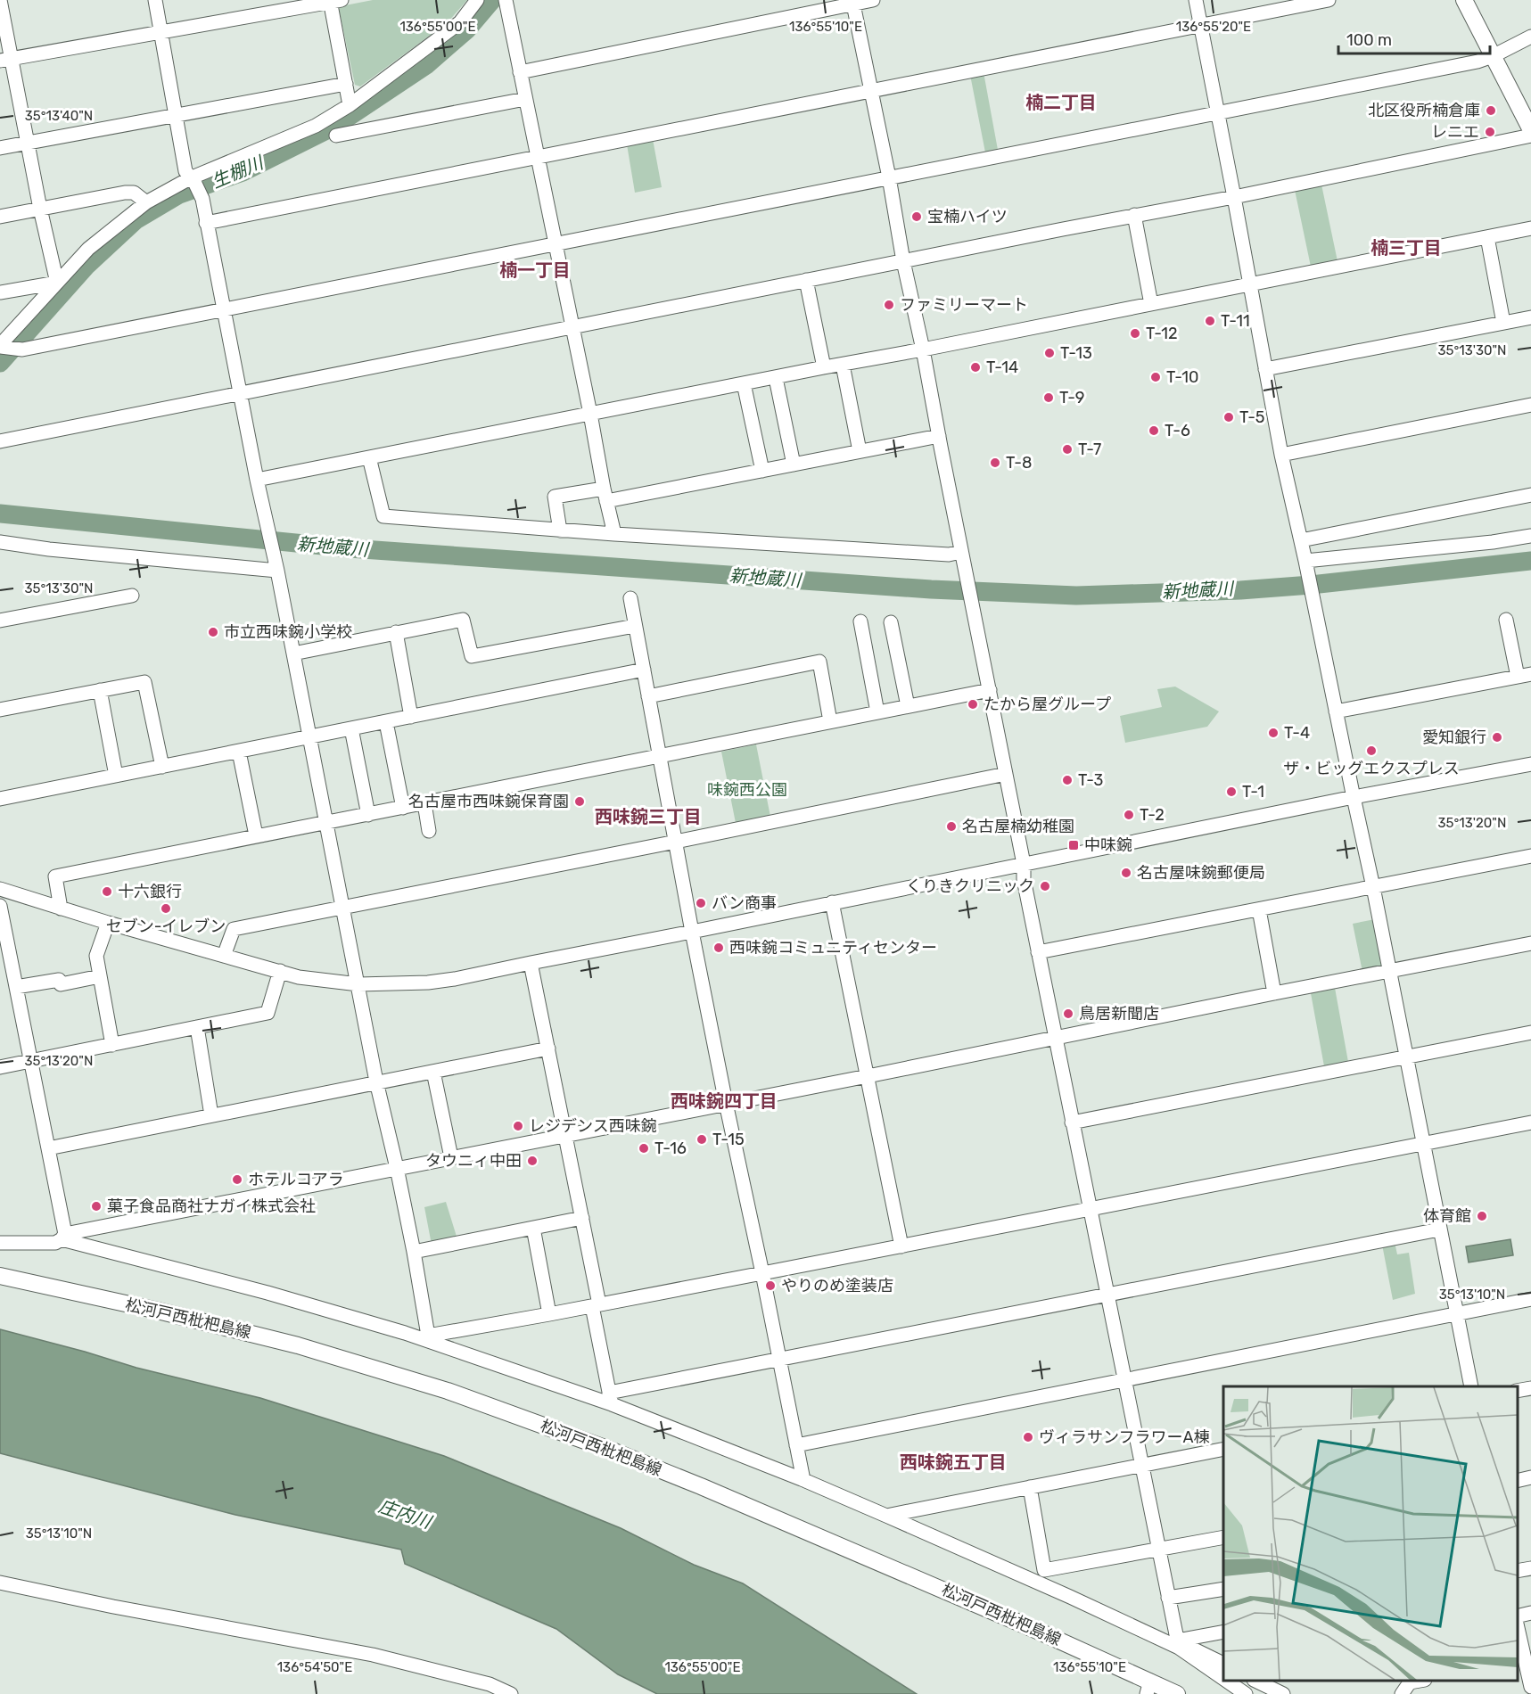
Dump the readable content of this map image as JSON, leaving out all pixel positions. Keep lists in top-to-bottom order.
{
  "streets": {
    "main road": ["松河戸西枇杷島線"]
  },
  "districts": [
    "楠二丁目",
    "楠三丁目",
    "楠一丁目",
    "西味鋺三丁目",
    "西味鋺四丁目",
    "西味鋺五丁目"
  ],
  "water": ["生棚川", "新地蔵川", "庄内川"],
  "parks": ["味鋺西公園"],
  "places": {
    "other": [
      "北区役所楠倉庫",
      "レニエ",
      "宝楠ハイツ",
      "ファミリーマート",
      "T-11",
      "T-12",
      "T-13",
      "T-14",
      "T-10",
      "T-9",
      "T-5",
      "T-6",
      "T-7",
      "T-8",
      "市立西味鋺小学校",
      "たから屋グループ",
      "T-4",
      "愛知銀行",
      "ザ・ビッグエクスプレス",
      "T-3",
      "T-1",
      "名古屋市西味鋺保育園",
      "T-2",
      "名古屋楠幼稚園",
      "名古屋味鋺郵便局",
      "くりきクリニック",
      "十六銀行",
      "バン商事",
      "セブン-イレブン",
      "西味鋺コミュニティセンター",
      "鳥居新聞店",
      "レジデンス西味鋺",
      "T-15",
      "T-16",
      "タウニィ中田",
      "ホテルコアラ",
      "菓子食品商社ナガイ株式会社",
      "体育館",
      "やりのめ塗装店",
      "ヴィラサンフラワーA棟"
    ],
    "transit": ["中味鋺"]
  },
  "scale_bar": "100 m",
  "coordinates": [
    "136°55'00\"E",
    "136°55'10\"E",
    "136°55'20\"E",
    "35°13'40\"N",
    "35°13'30\"N",
    "35°13'20\"N",
    "35°13'10\"N",
    "136°54'50\"E"
  ]
}
